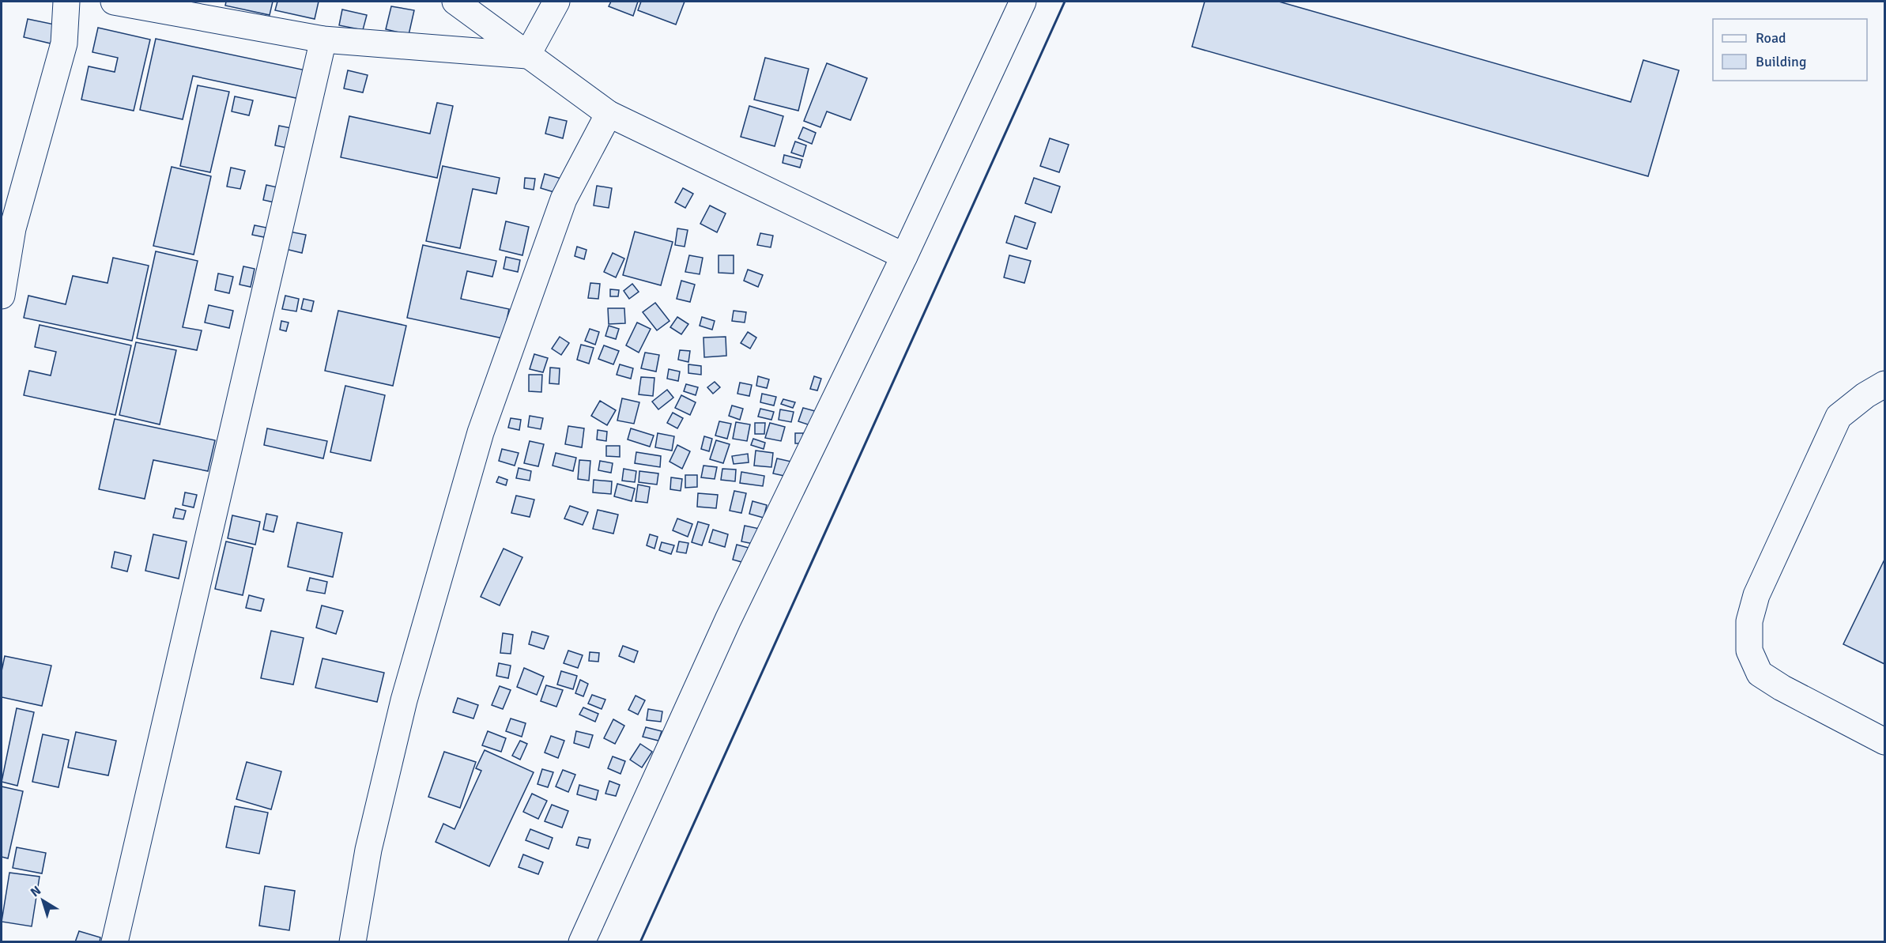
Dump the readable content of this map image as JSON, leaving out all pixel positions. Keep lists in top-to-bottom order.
{
  "legend": ["Road", "Building"],
  "north": "top left"
}
